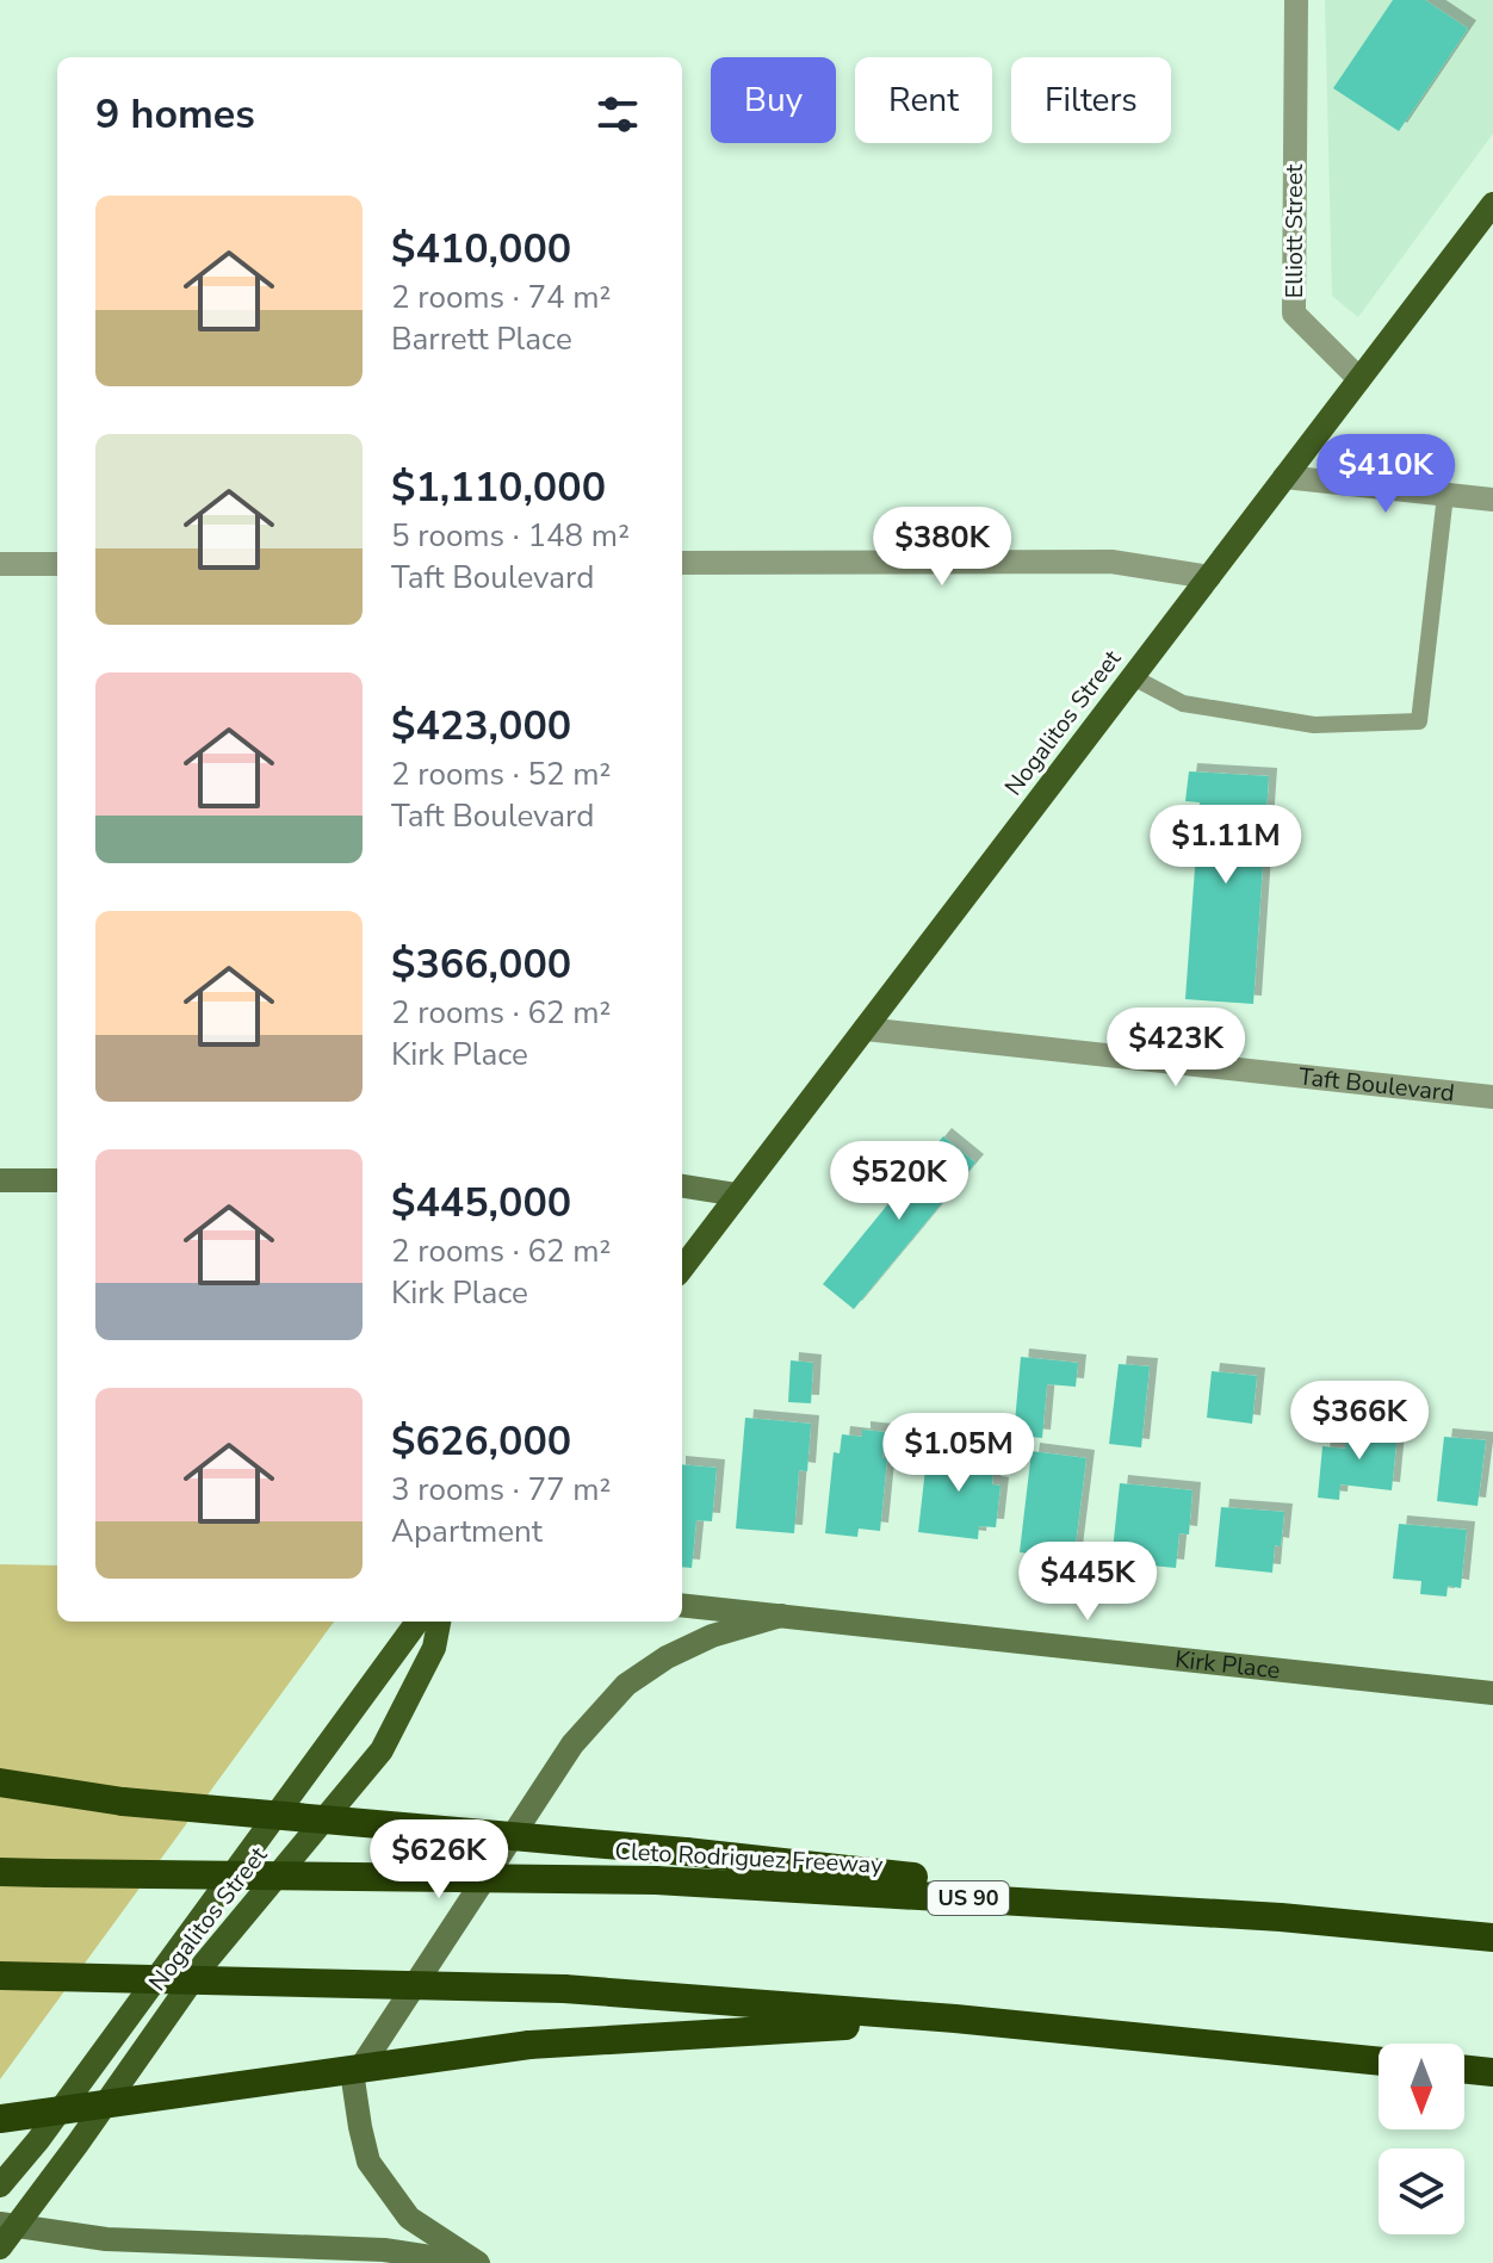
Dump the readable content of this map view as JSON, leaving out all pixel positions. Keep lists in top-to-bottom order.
{
  "streets": {
    "highway": ["Cleto Rodriguez Freeway", "US 90"],
    "main road": ["Nogalitos Street", "Kirk Place"],
    "street": ["Elliott Street", "Taft Boulevard"]
  },
  "crossings": [
    ["Elliott Street", "Nogalitos Street"],
    ["Nogalitos Street", "Taft Boulevard"]
  ],
  "north": "bottom",
  "page": {
    "chip": ["Buy", "Rent", "Filters"],
    "heading": "9 homes",
    "list": [
      {
        "name": "$410,000",
        "note": "2 rooms · 74 m² · Barrett Place"
      },
      {
        "name": "$1,110,000",
        "note": "5 rooms · 148 m² · Taft Boulevard"
      },
      {
        "name": "$423,000",
        "note": "2 rooms · 52 m² · Taft Boulevard"
      },
      {
        "name": "$366,000",
        "note": "2 rooms · 62 m² · Kirk Place"
      },
      {
        "name": "$445,000",
        "note": "2 rooms · 62 m² · Kirk Place"
      },
      {
        "name": "$626,000",
        "note": "3 rooms · 77 m² · Apartment"
      }
    ],
    "price": [
      "$410K",
      "$380K",
      "$1.11M",
      "$423K",
      "$520K",
      "$366K",
      "$1.05M",
      "$445K",
      "$626K"
    ]
  }
}
